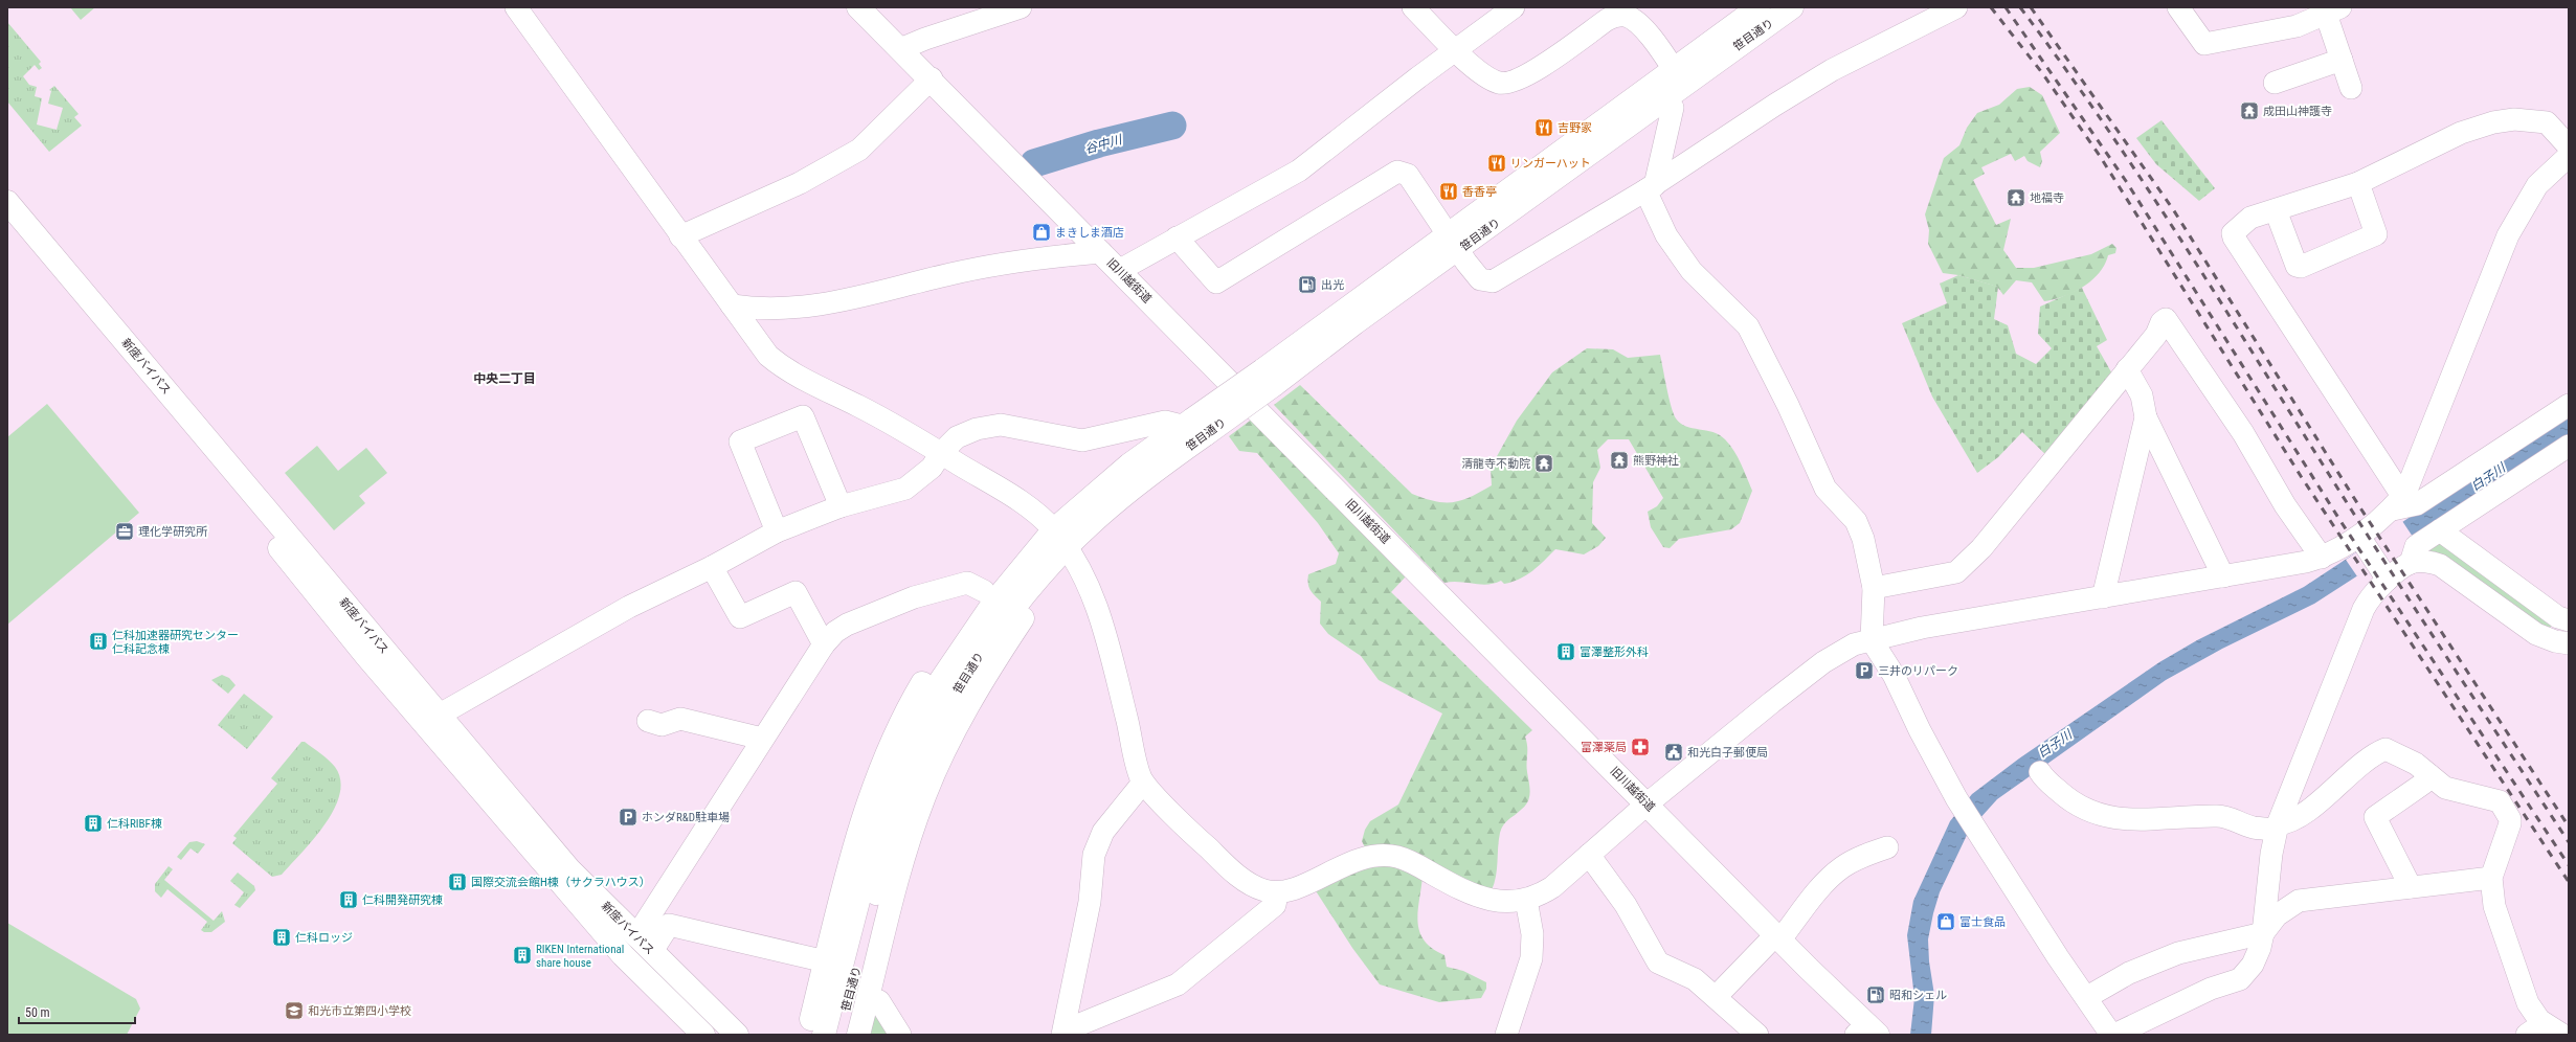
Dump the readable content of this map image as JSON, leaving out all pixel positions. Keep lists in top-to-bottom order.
{
  "streets": {
    "main road": ["笹目通り", "旧川越街道", "新座バイパス"]
  },
  "districts": ["中央二丁目"],
  "water": ["谷中川", "白子川"],
  "places": {
    "temple": [
      "成田山神護寺",
      "地福寺",
      "熊野神社",
      "清龍寺不動院"
    ],
    "restaurant": ["吉野家", "リンガーハット", "香香亭"],
    "shop": ["まきしま酒店", "富士食品"],
    "fuel station": ["出光", "昭和シェル"],
    "office": ["理化学研究所"],
    "building": [
      "仁科加速器研究センター 仁科記念棟",
      "富澤整形外科",
      "仁科RIBF棟",
      "国際交流会館H棟（サクラハウス）",
      "仁科開発研究棟",
      "仁科ロッジ",
      "RIKEN International share house"
    ],
    "parking": ["三井のリパーク", "ホンダR&D駐車場"],
    "pharmacy": ["富澤薬局"],
    "public building": ["和光白子郵便局"],
    "school or university": ["和光市立第四小学校"]
  },
  "scale_bar": "50 m"
}
